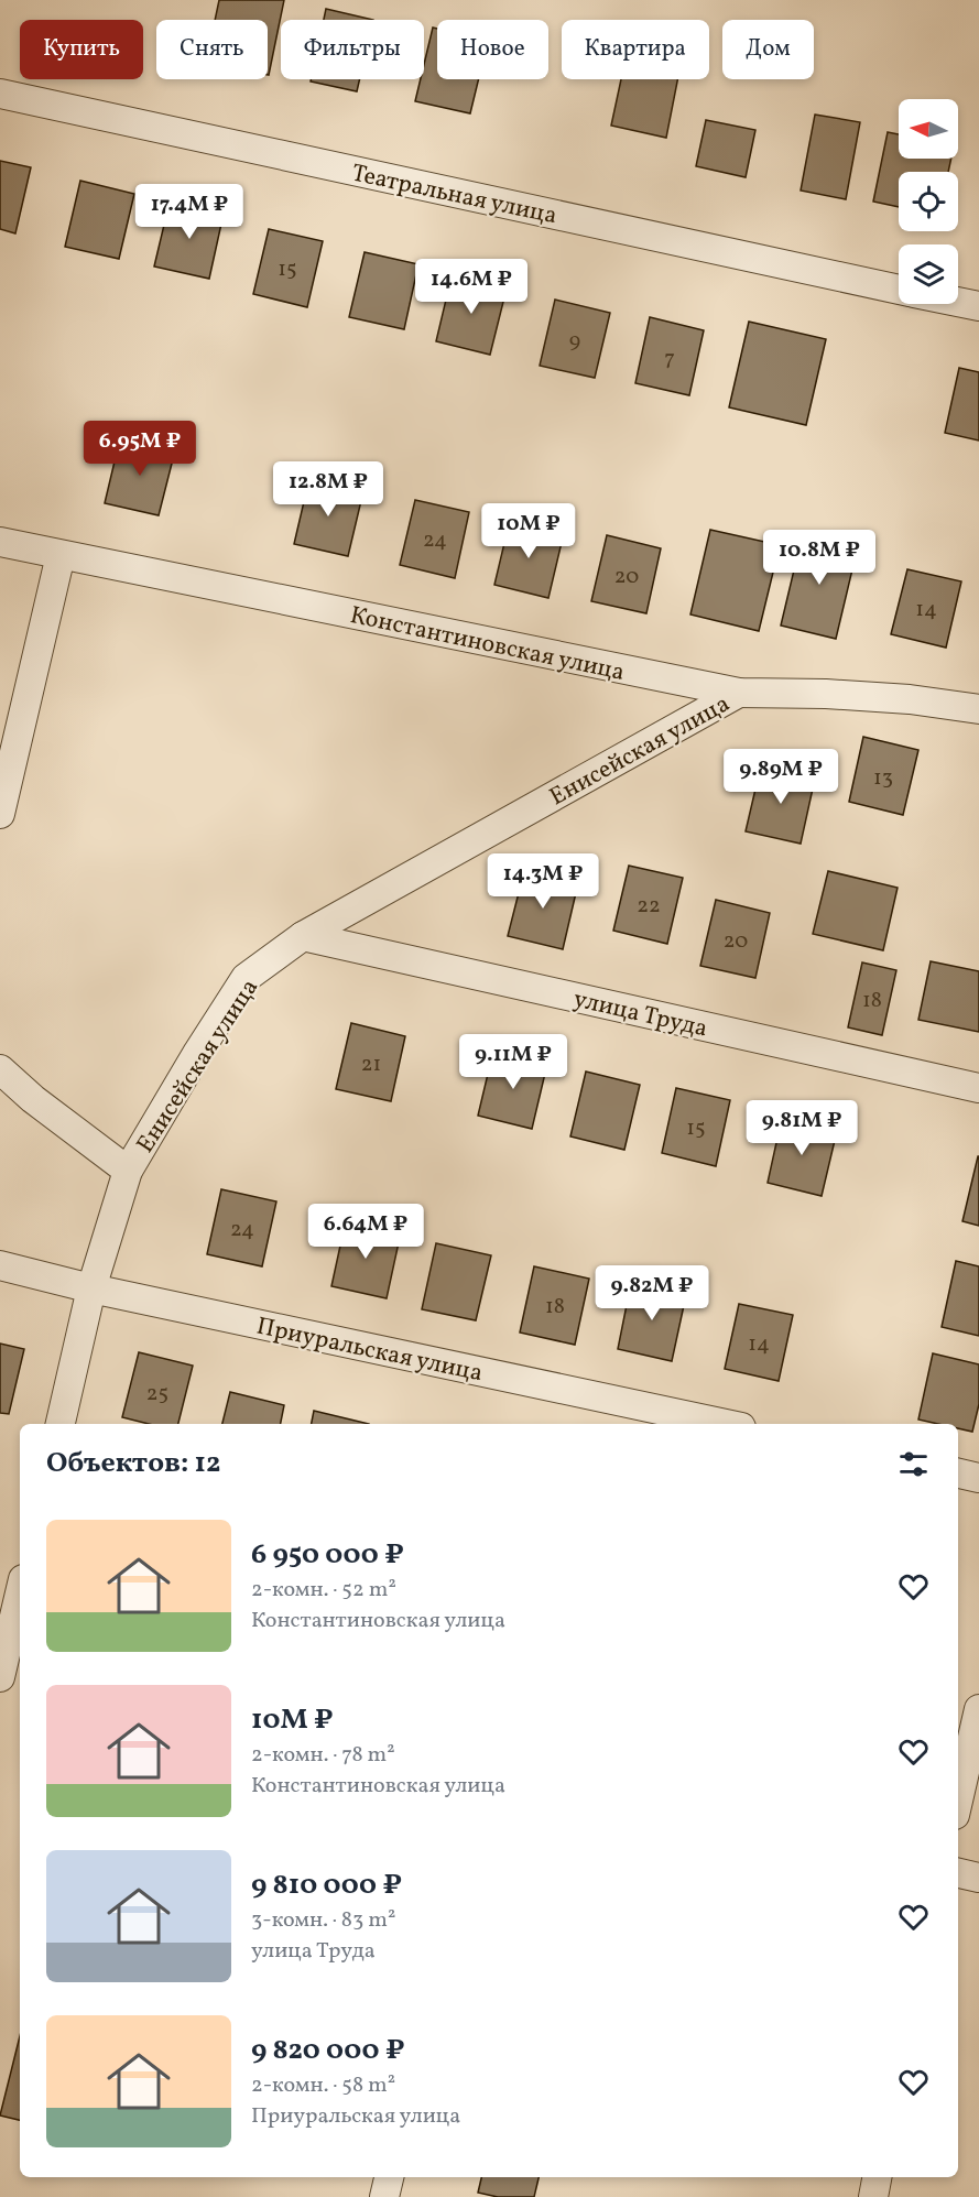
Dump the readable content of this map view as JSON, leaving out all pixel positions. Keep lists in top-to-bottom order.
{
  "streets": {
    "street": [
      "Театральная улица",
      "Константиновская улица",
      "Енисейская улица",
      "улица Труда",
      "Приуральская улица"
    ]
  },
  "crossings": [
    ["Константиновская улица", "Енисейская улица"],
    ["Енисейская улица", "улица Труда"],
    ["Енисейская улица", "Приуральская улица"]
  ],
  "house_numbers": [
    "15",
    "9",
    "7",
    "24",
    "20",
    "14",
    "13",
    "22",
    "20",
    "18",
    "21",
    "15",
    "24",
    "18",
    "14",
    "25"
  ],
  "north": "left",
  "page": {
    "chip": [
      "Купить",
      "Снять",
      "Фильтры",
      "Новое",
      "Квартира",
      "Дом"
    ],
    "price": [
      "17.4M ₽",
      "14.6M ₽",
      "6.95M ₽",
      "12.8M ₽",
      "10M ₽",
      "10.8M ₽",
      "9.89M ₽",
      "14.3M ₽",
      "9.11M ₽",
      "9.81M ₽",
      "6.64M ₽",
      "9.82M ₽"
    ],
    "heading": "Объектов: 12",
    "list": [
      {
        "name": "6 950 000 ₽",
        "note": "2-комн. · 52 m² · Константиновская улица"
      },
      {
        "name": "10M ₽",
        "note": "2-комн. · 78 m² · Константиновская улица"
      },
      {
        "name": "9 810 000 ₽",
        "note": "3-комн. · 83 m² · улица Труда"
      },
      {
        "name": "9 820 000 ₽",
        "note": "2-комн. · 58 m² · Приуральская улица"
      }
    ]
  }
}
